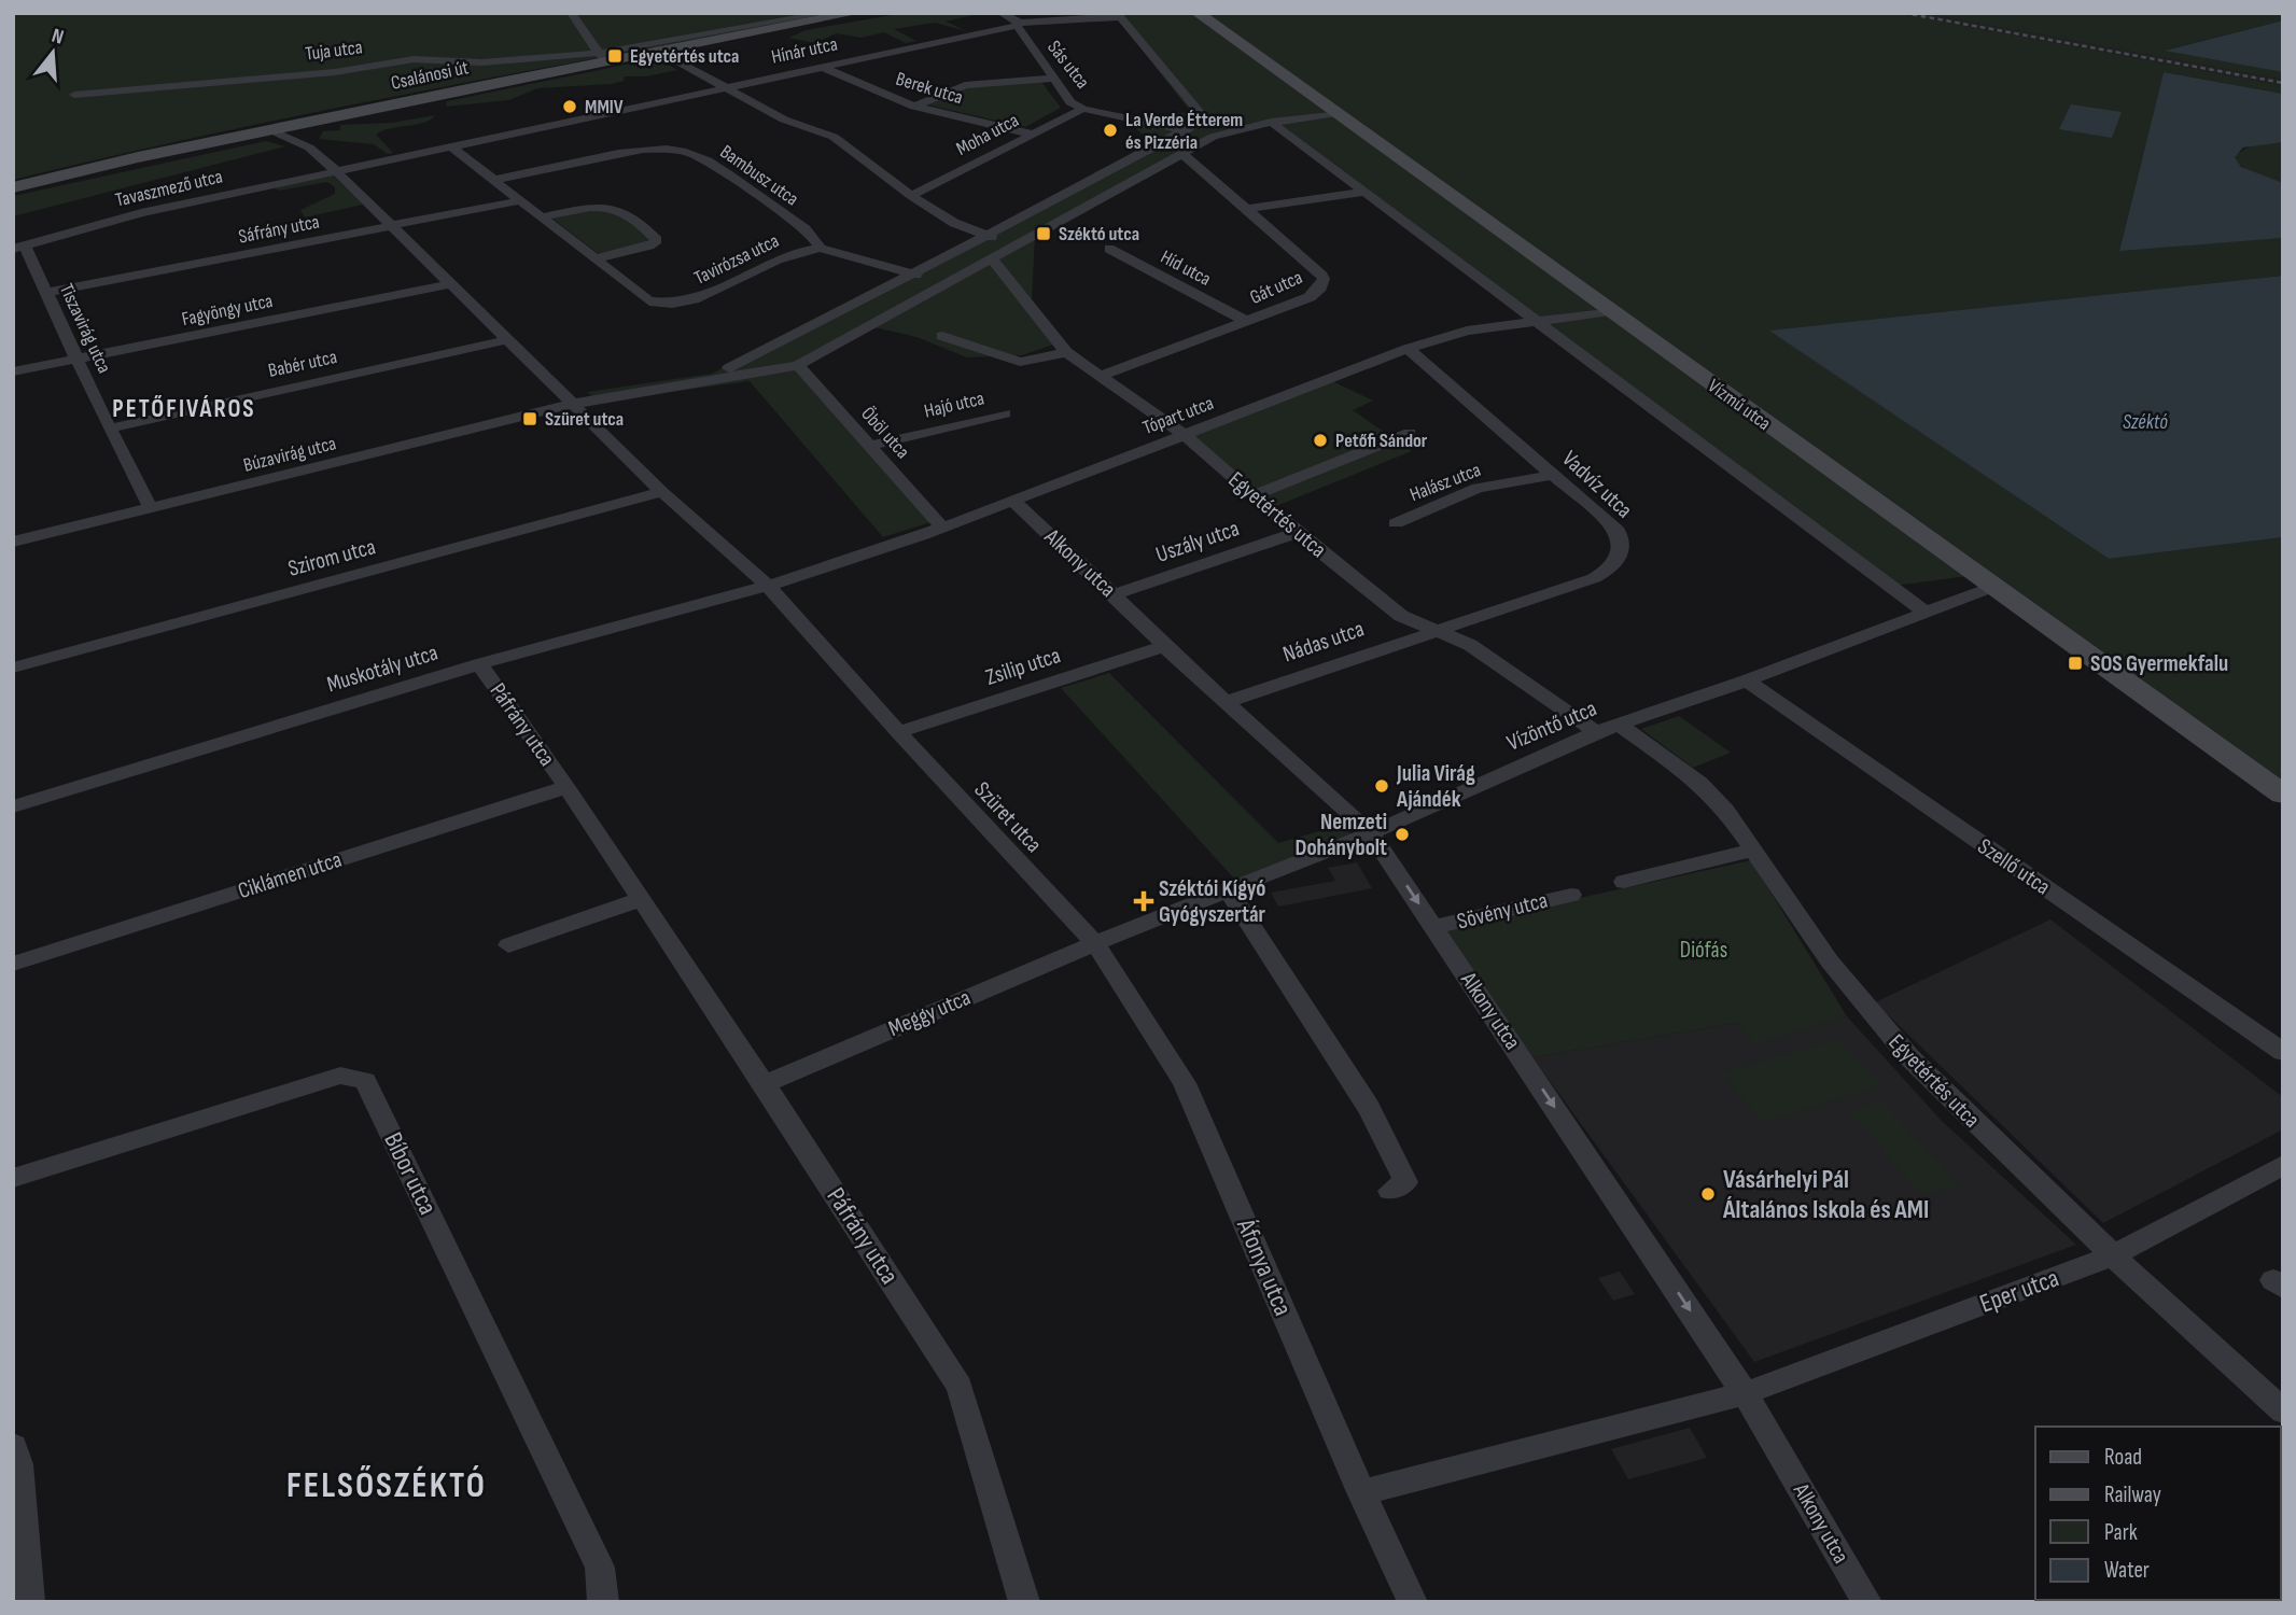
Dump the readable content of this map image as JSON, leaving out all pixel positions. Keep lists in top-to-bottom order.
{
  "streets": {
    "main road": ["Csalánosi út", "Vízmű utca"],
    "street": [
      "Tuja utca",
      "Hínár utca",
      "Sás utca",
      "Berek utca",
      "Moha utca",
      "Bambusz utca",
      "Tavaszmező utca",
      "Sáfrány utca",
      "Tavirózsa utca",
      "Híd utca",
      "Gát utca",
      "Fagyöngy utca",
      "Tiszavirág utca",
      "Babér utca",
      "Hajó utca",
      "Tópart utca",
      "Öböl utca",
      "Búzavirág utca",
      "Halász utca",
      "Vadvíz utca",
      "Egyetértés utca",
      "Uszály utca",
      "Szirom utca",
      "Alkony utca",
      "Nádas utca",
      "Zsilip utca",
      "Muskotály utca",
      "Páfrány utca",
      "Vízöntő utca",
      "Szüret utca",
      "Szellő utca",
      "Ciklámen utca",
      "Sövény utca",
      "Meggy utca",
      "Bíbor utca",
      "Áfonya utca",
      "Eper utca"
    ]
  },
  "crossings": [
    ["Tuja utca", "Csalánosi út"],
    ["Hínár utca", "Sás utca"],
    ["Hínár utca", "Berek utca"],
    ["Hínár utca", "Tavaszmező utca"],
    ["Hínár utca", "Tavirózsa utca"],
    ["Hínár utca", "Szüret utca"],
    ["Sás utca", "Moha utca"],
    ["Csalánosi út", "Szüret utca"],
    ["Berek utca", "Moha utca"],
    ["Bambusz utca", "Tavirózsa utca"],
    ["Tavaszmező utca", "Tiszavirág utca"],
    ["Tavaszmező utca", "Szüret utca"],
    ["Sáfrány utca", "Tavirózsa utca"],
    ["Sáfrány utca", "Tiszavirág utca"],
    ["Sáfrány utca", "Szüret utca"],
    ["Híd utca", "Gát utca"],
    ["Gát utca", "Egyetértés utca"],
    ["Fagyöngy utca", "Tiszavirág utca"],
    ["Fagyöngy utca", "Szüret utca"],
    ["Tiszavirág utca", "Babér utca"],
    ["Tiszavirág utca", "Búzavirág utca"],
    ["Babér utca", "Szüret utca"],
    ["Hajó utca", "Öböl utca"],
    ["Vízmű utca", "Tópart utca"],
    ["Vízmű utca", "Vízöntő utca"],
    ["Tópart utca", "Öböl utca"],
    ["Tópart utca", "Vadvíz utca"],
    ["Tópart utca", "Egyetértés utca"],
    ["Tópart utca", "Alkony utca"],
    ["Tópart utca", "Muskotály utca"],
    ["Tópart utca", "Szüret utca"],
    ["Búzavirág utca", "Szüret utca"],
    ["Halász utca", "Vadvíz utca"],
    ["Vadvíz utca", "Egyetértés utca"],
    ["Vadvíz utca", "Nádas utca"],
    ["Egyetértés utca", "Uszály utca"],
    ["Egyetértés utca", "Nádas utca"],
    ["Egyetértés utca", "Vízöntő utca"],
    ["Egyetértés utca", "Eper utca"],
    ["Uszály utca", "Alkony utca"],
    ["Szirom utca", "Szüret utca"],
    ["Alkony utca", "Nádas utca"],
    ["Alkony utca", "Zsilip utca"],
    ["Alkony utca", "Vízöntő utca"],
    ["Alkony utca", "Sövény utca"],
    ["Alkony utca", "Eper utca"],
    ["Zsilip utca", "Szüret utca"],
    ["Muskotály utca", "Páfrány utca"],
    ["Muskotály utca", "Szüret utca"],
    ["Páfrány utca", "Ciklámen utca"],
    ["Páfrány utca", "Meggy utca"],
    ["Vízöntő utca", "Szüret utca"],
    ["Vízöntő utca", "Szellő utca"],
    ["Vízöntő utca", "Meggy utca"],
    ["Vízöntő utca", "Áfonya utca"],
    ["Szüret utca", "Meggy utca"],
    ["Szüret utca", "Áfonya utca"],
    ["Meggy utca", "Áfonya utca"],
    ["Áfonya utca", "Eper utca"]
  ],
  "districts": ["PETŐFIVÁROS", "FELSŐSZÉKTÓ"],
  "water": ["Széktó"],
  "parks": ["Diófás"],
  "places": {
    "transit": [
      "Egyetértés utca",
      "Széktó utca",
      "Szüret utca",
      "SOS Gyermekfalu"
    ],
    "other": [
      "MMIV",
      "La Verde Étterem és Pizzéria",
      "Petőfi Sándor",
      "Julia Virág Ajándék",
      "Nemzeti Dohánybolt",
      "Vásárhelyi Pál Általános Iskola és AMI"
    ],
    "health": ["Széktói Kígyó Gyógyszertár"]
  },
  "legend": [
    "Road",
    "Railway",
    "Park",
    "Water"
  ],
  "north": "top"
}
